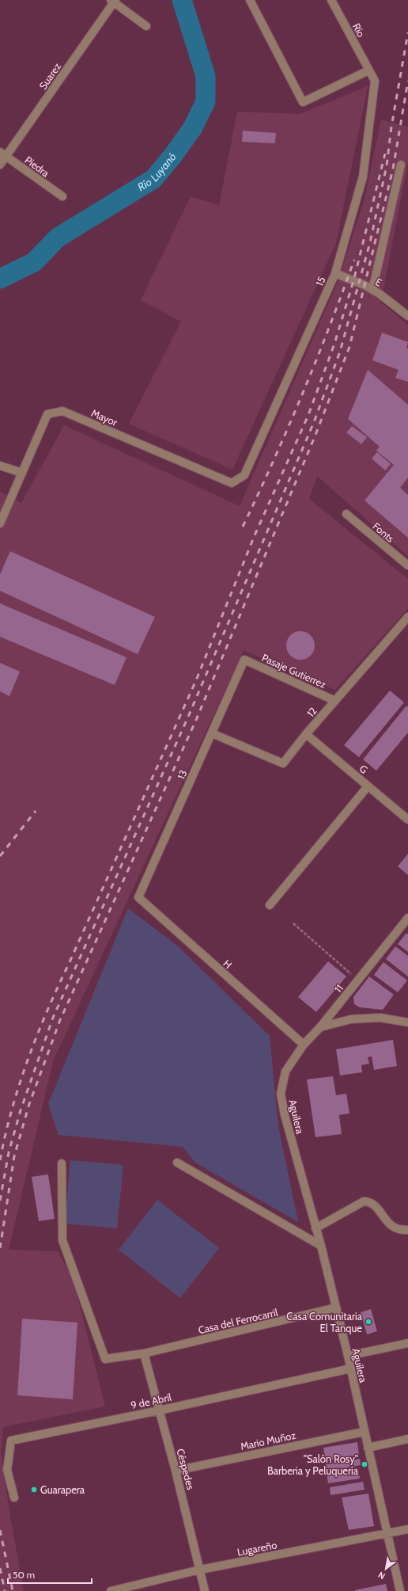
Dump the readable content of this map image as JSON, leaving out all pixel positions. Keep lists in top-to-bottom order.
{
  "streets": {
    "street": [
      "Río",
      "Suarez",
      "Piedra",
      "15",
      "E",
      "Mayor",
      "Fonts",
      "Pasaje Gutierrez",
      "12",
      "G",
      "13",
      "H",
      "11",
      "Aguilera",
      "Casa del Ferrocarril",
      "9 de Abril",
      "Mario Muñoz",
      "Céspedes",
      "Lugareño"
    ]
  },
  "crossings": [
    ["Río", "15"],
    ["Suarez", "Piedra"],
    ["15", "E"],
    ["15", "Mayor"],
    ["Pasaje Gutierrez", "12"],
    ["Pasaje Gutierrez", "13"],
    ["12", "G"],
    ["12", "13"],
    ["13", "H"],
    ["H", "11"],
    ["11", "Aguilera"],
    ["Aguilera", "Casa del Ferrocarril"],
    ["Aguilera", "9 de Abril"],
    ["Aguilera", "Mario Muñoz"],
    ["Aguilera", "Lugareño"],
    ["Casa del Ferrocarril", "Céspedes"],
    ["9 de Abril", "Céspedes"],
    ["Mario Muñoz", "Céspedes"],
    ["Céspedes", "Lugareño"]
  ],
  "water": ["Río Luyanó"],
  "places": ["Casa Comunitaria El Tanque", "\"Salón Rosy\" Barberia y Peluquería", "Guarapera"],
  "scale_bar": "50 m",
  "north": "bottom left"
}
